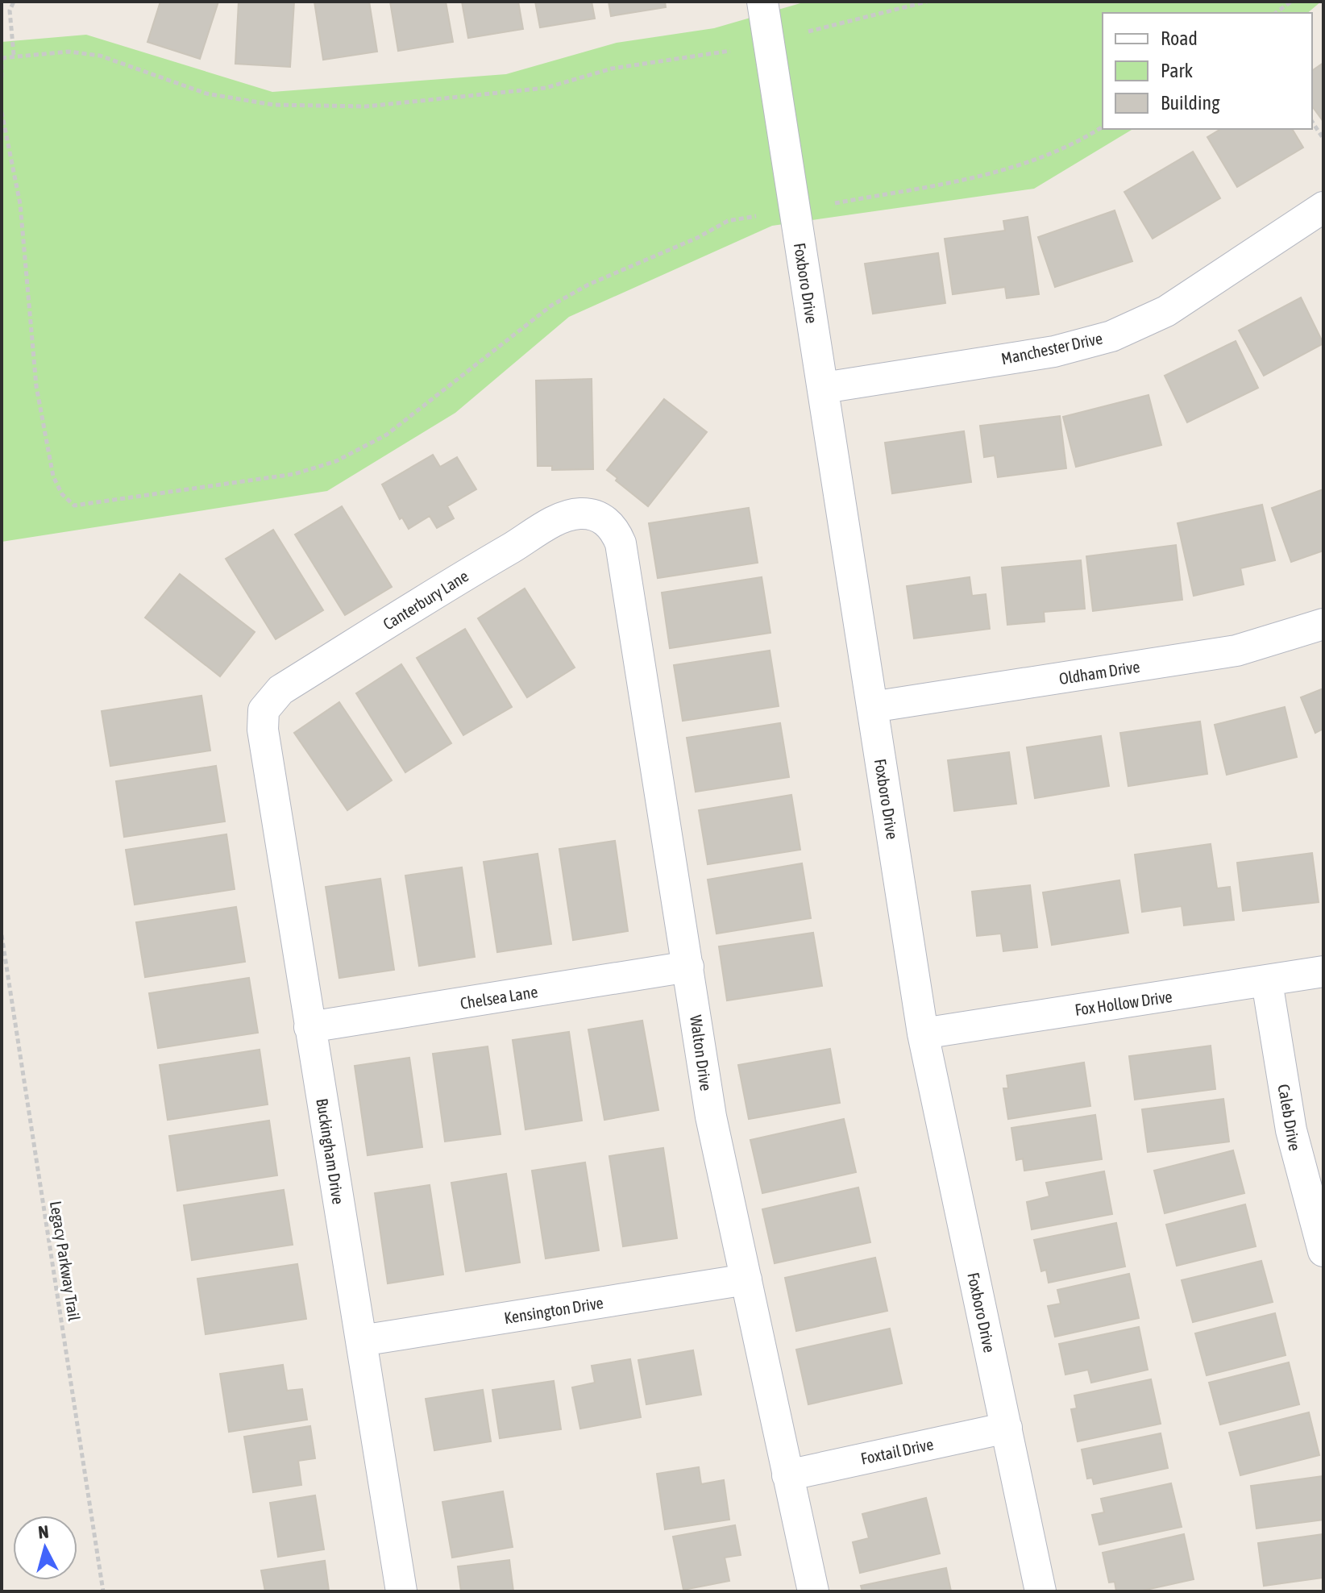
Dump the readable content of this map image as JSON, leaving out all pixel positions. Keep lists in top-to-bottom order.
{
  "streets": {
    "street": [
      "Foxboro Drive",
      "Manchester Drive",
      "Canterbury Lane",
      "Oldham Drive",
      "Chelsea Lane",
      "Fox Hollow Drive",
      "Walton Drive",
      "Caleb Drive",
      "Buckingham Drive",
      "Kensington Drive",
      "Foxtail Drive"
    ],
    "path": ["Legacy Parkway Trail"]
  },
  "crossings": [
    ["Foxboro Drive", "Manchester Drive"],
    ["Foxboro Drive", "Oldham Drive"],
    ["Foxboro Drive", "Fox Hollow Drive"],
    ["Foxboro Drive", "Foxtail Drive"],
    ["Canterbury Lane", "Walton Drive"],
    ["Canterbury Lane", "Buckingham Drive"],
    ["Chelsea Lane", "Walton Drive"],
    ["Chelsea Lane", "Buckingham Drive"],
    ["Fox Hollow Drive", "Caleb Drive"],
    ["Walton Drive", "Kensington Drive"],
    ["Walton Drive", "Foxtail Drive"],
    ["Buckingham Drive", "Kensington Drive"]
  ],
  "legend": ["Road", "Park", "Building"],
  "north": "top"
}
